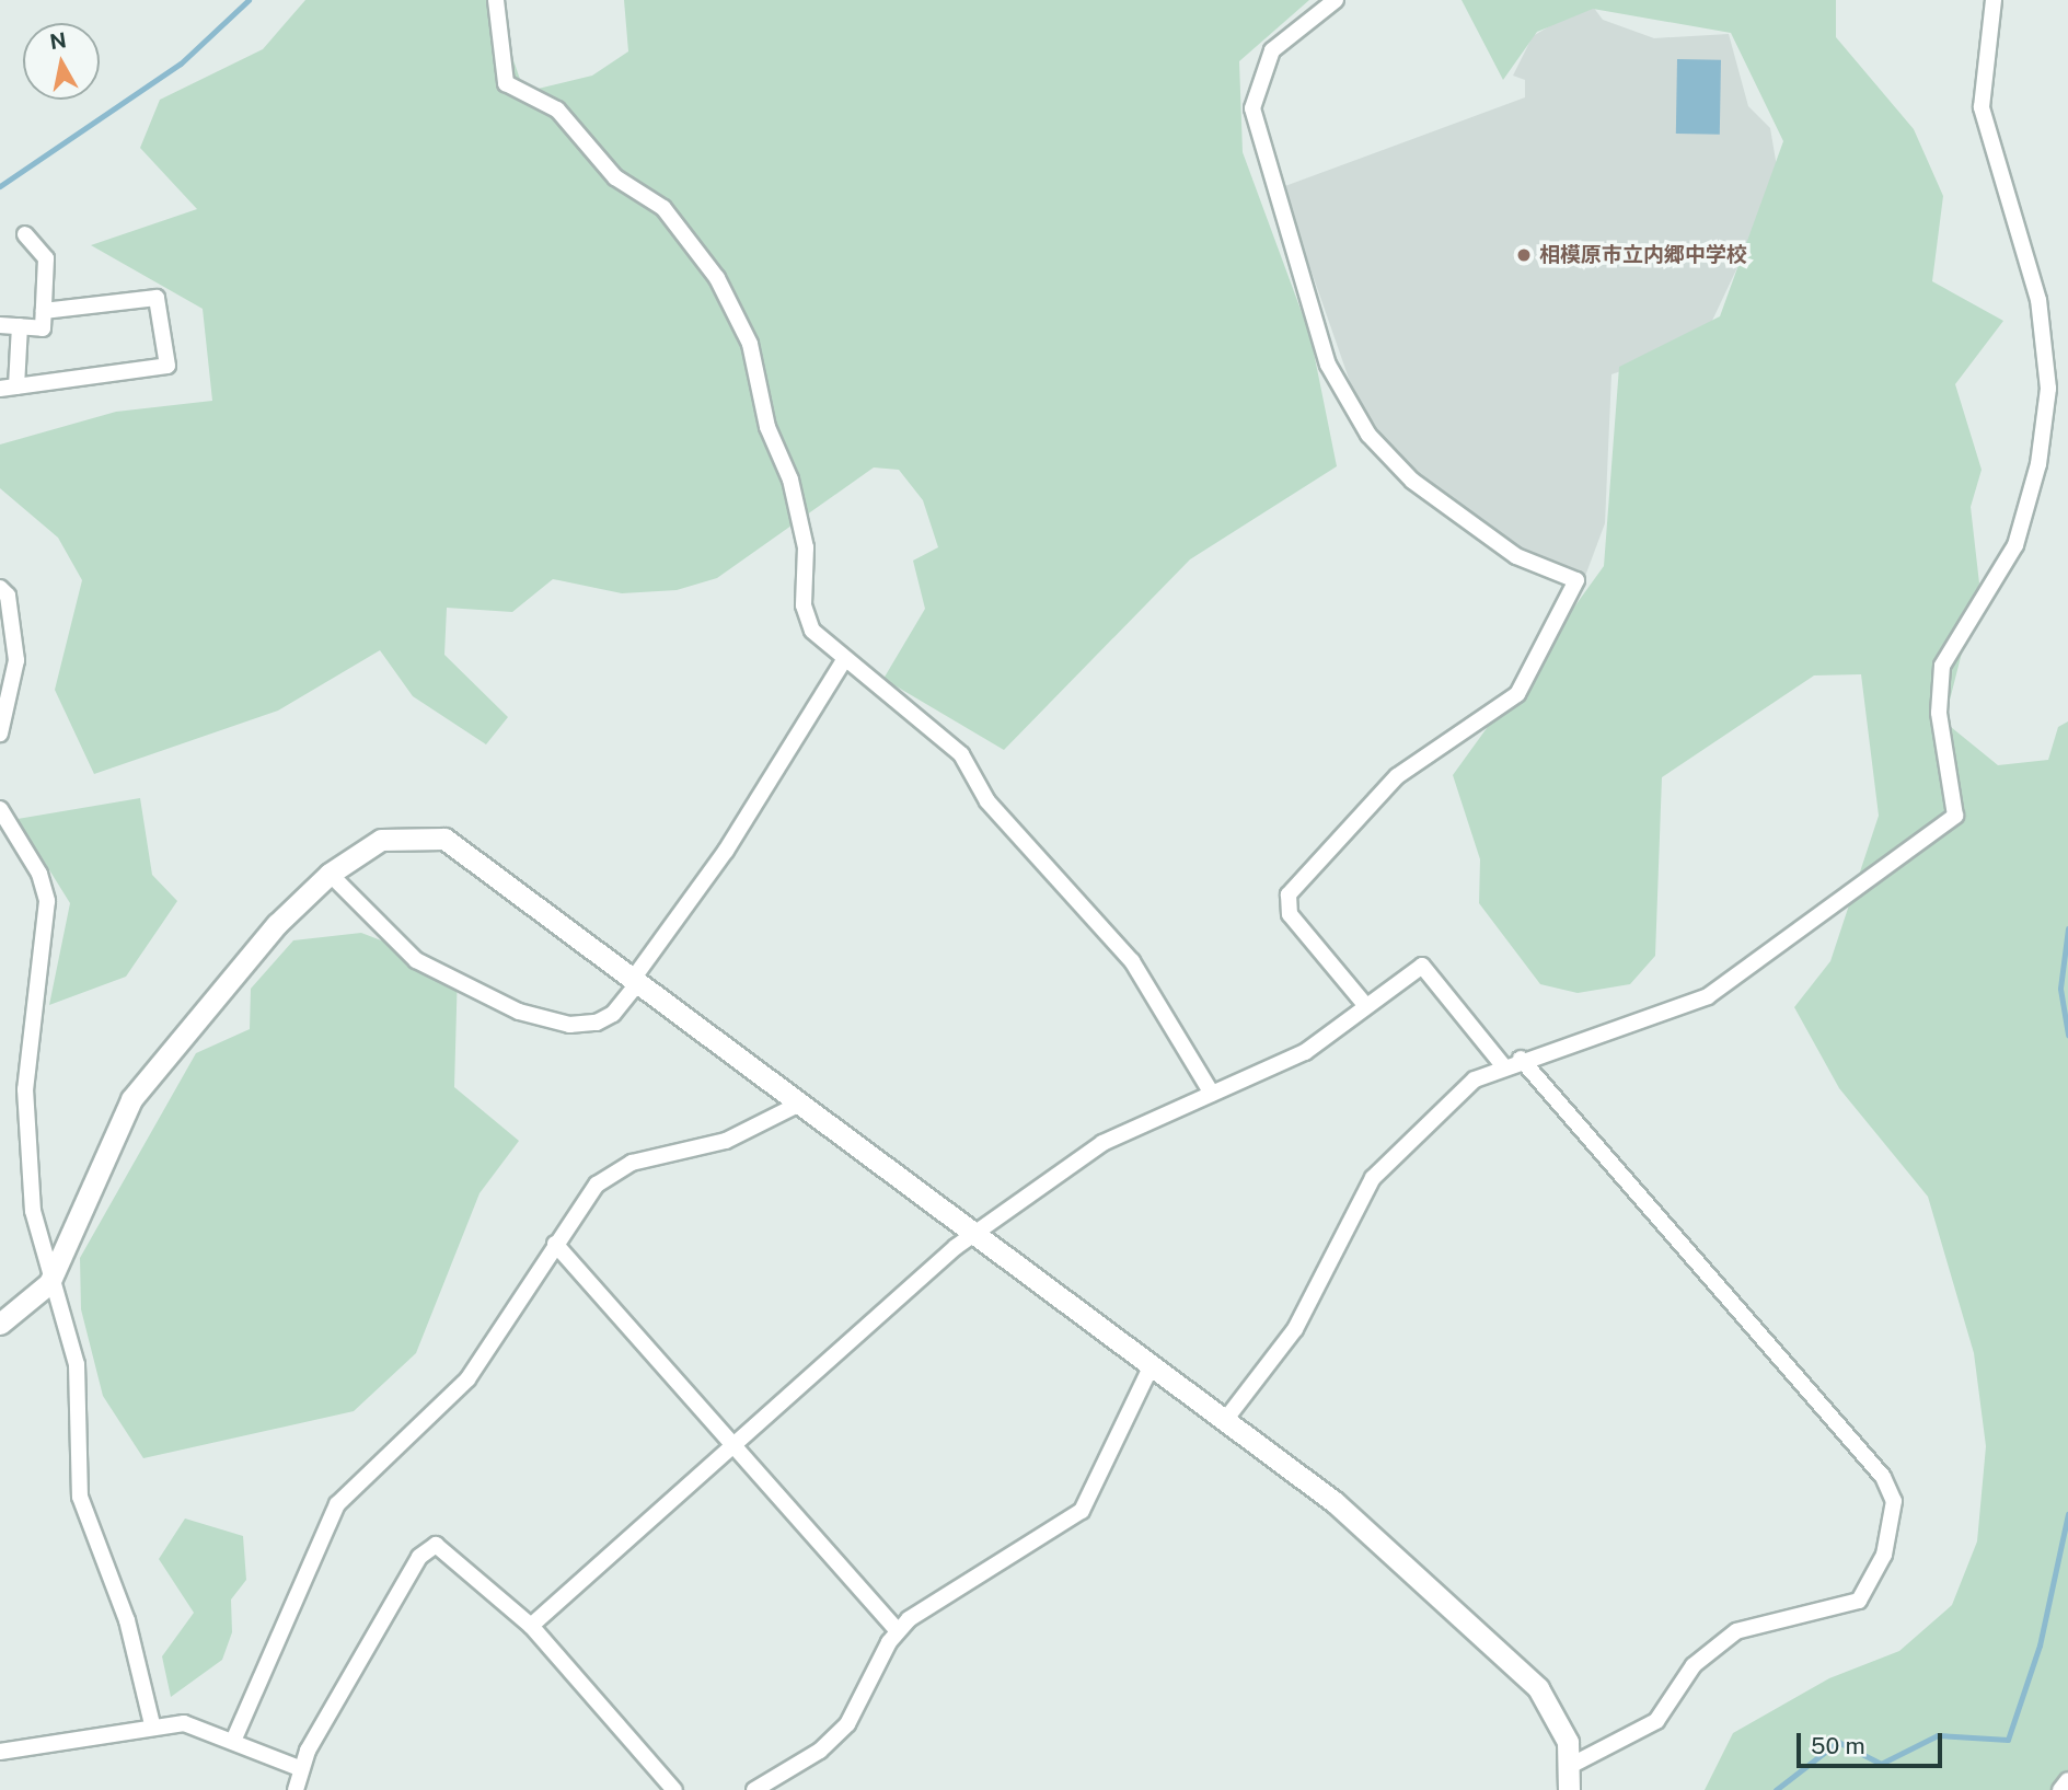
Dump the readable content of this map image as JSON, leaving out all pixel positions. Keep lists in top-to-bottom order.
{
  "places": ["相模原市立内郷中学校"],
  "scale_bar": "50 m",
  "north": "top"
}
